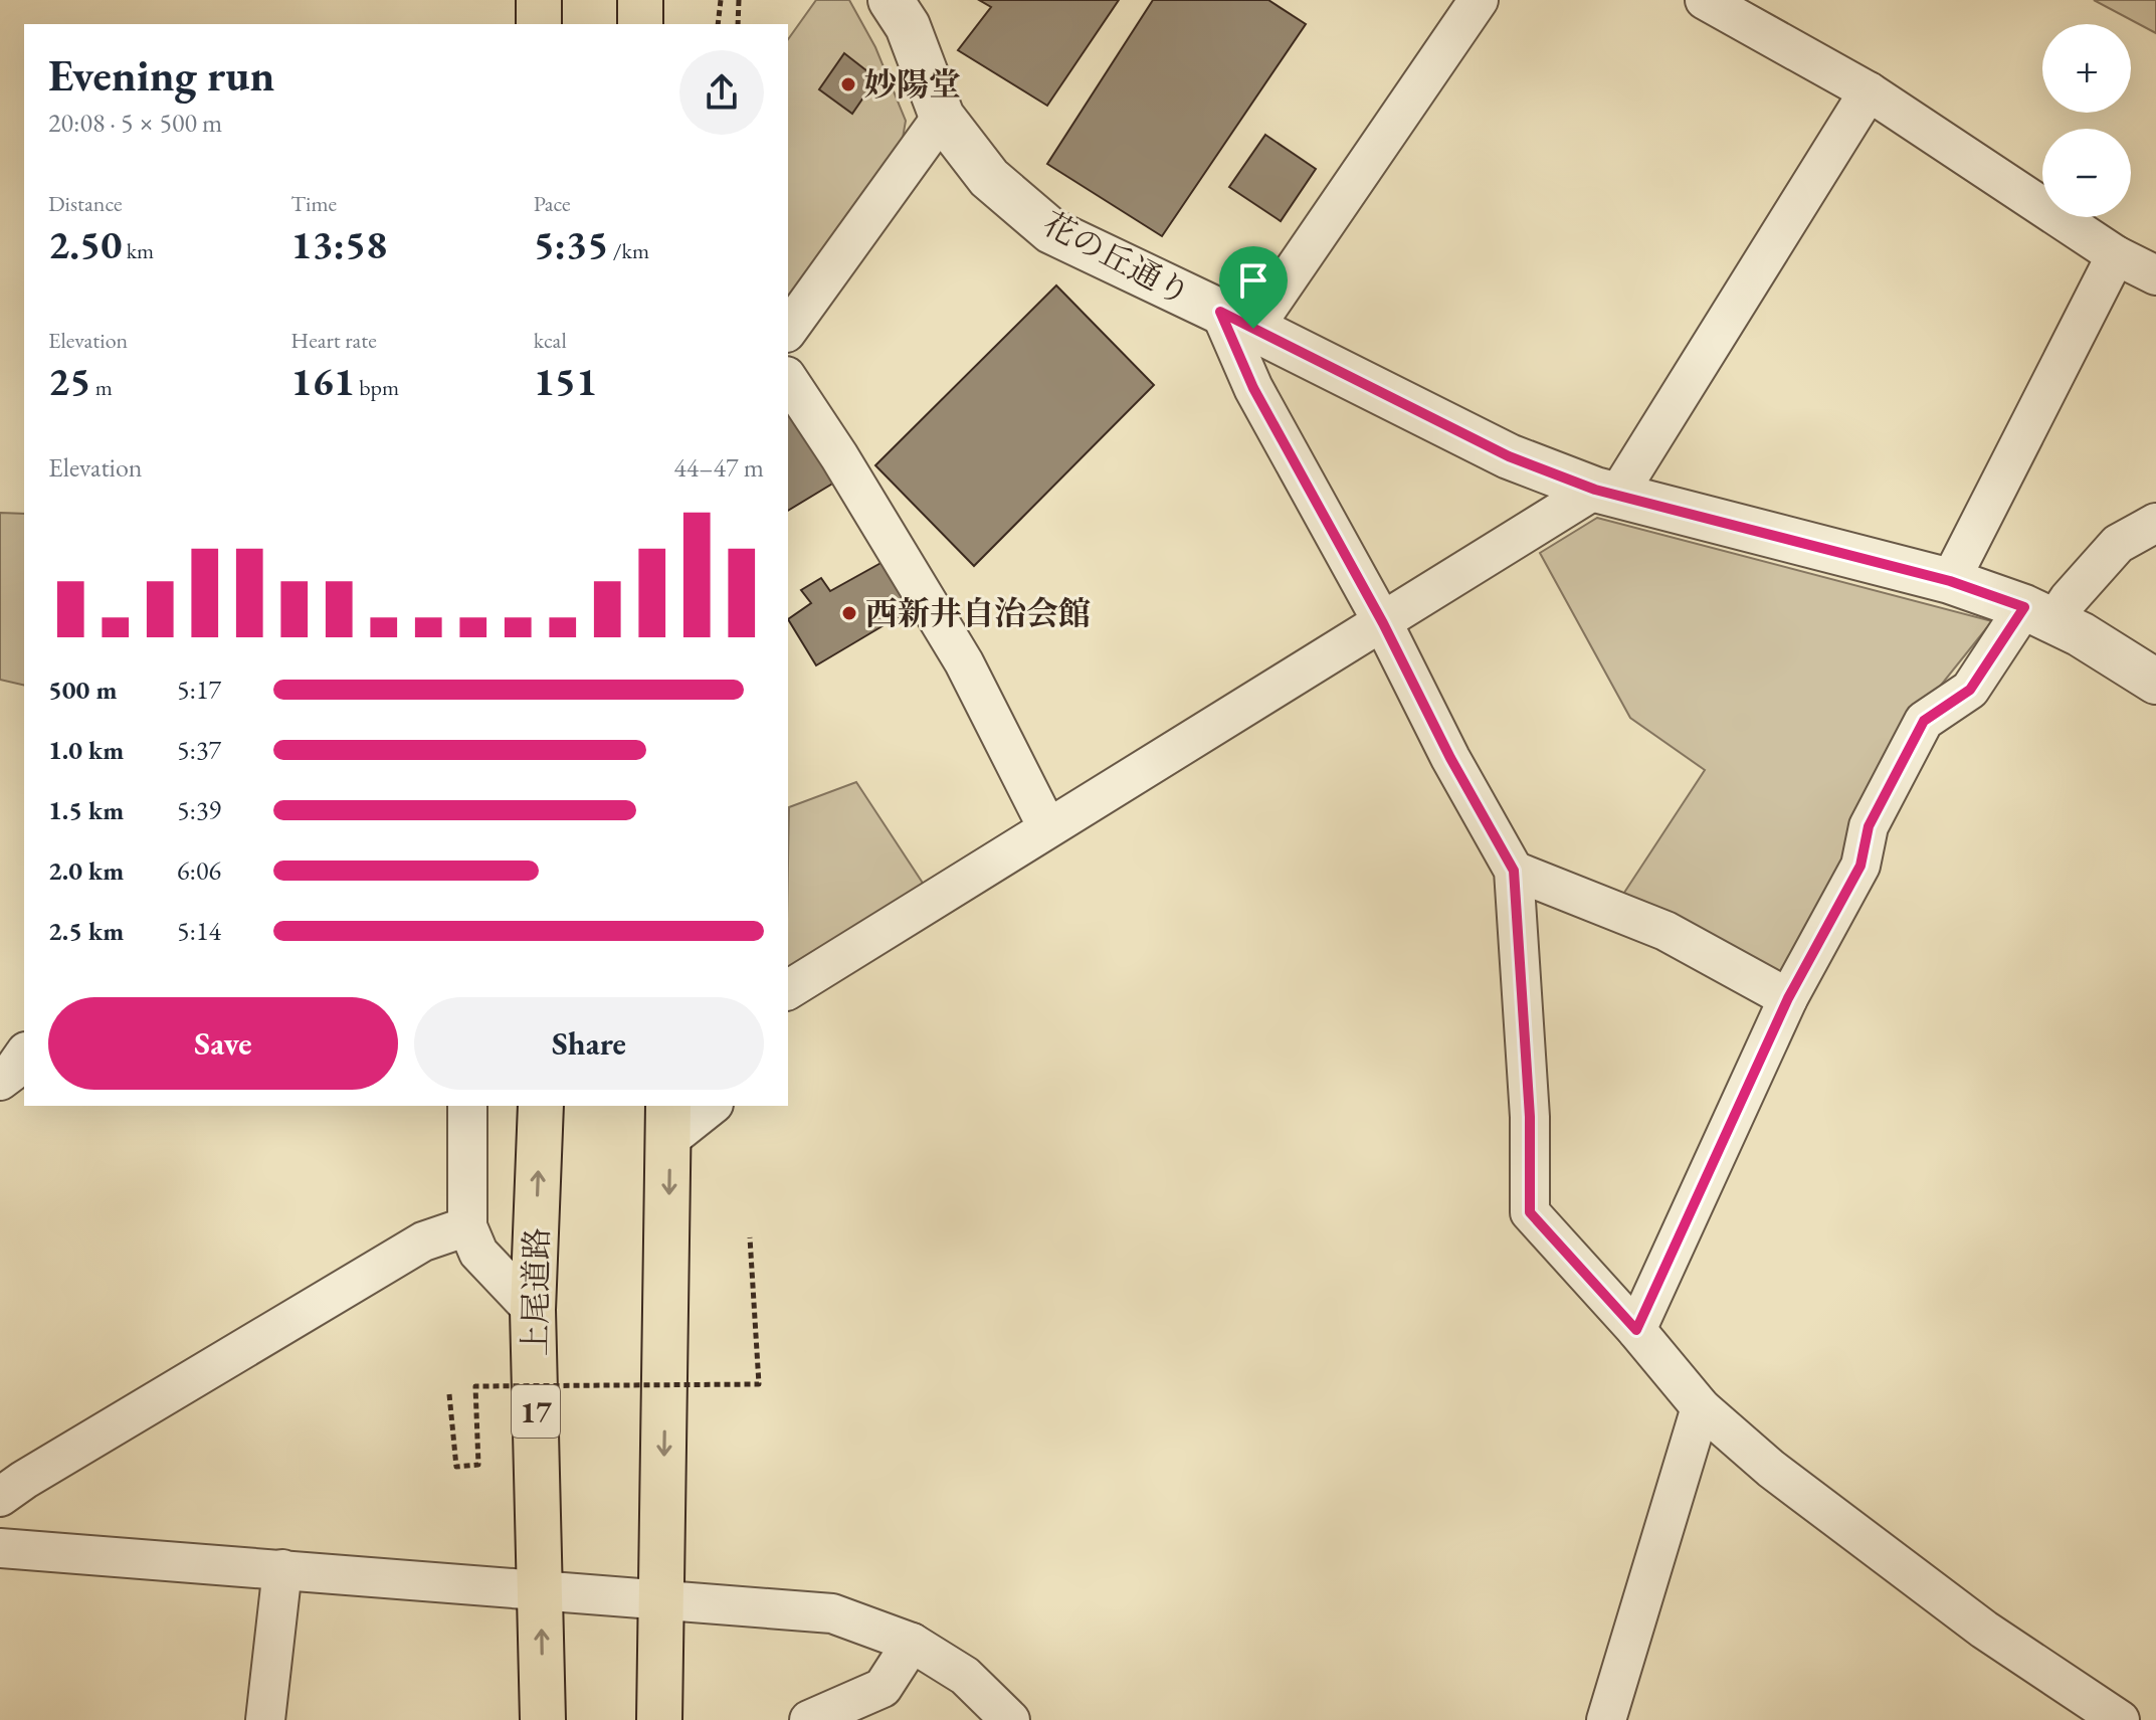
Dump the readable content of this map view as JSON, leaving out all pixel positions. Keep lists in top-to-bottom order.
{
  "streets": {
    "highway": ["上尾道路", "17"],
    "street": ["花の丘通り"]
  },
  "places": ["妙陽堂", "西新井自治会館"],
  "page": {
    "map_buttons": ["+", "−"],
    "heading": ["Evening run", "20:08 · 5 × 500 m"],
    "stats": [
      ["Distance", "2.50 km"],
      ["Time", "13:58"],
      ["Pace", "5:35 /km"],
      ["Elevation", "25 m"],
      ["Heart rate", "161 bpm"],
      ["kcal", "151"]
    ],
    "chart": ["Elevation", "44–47 m"],
    "list": [
      {
        "name": "500 m",
        "note": "5:17"
      },
      {
        "name": "1.0 km",
        "note": "5:37"
      },
      {
        "name": "1.5 km",
        "note": "5:39"
      },
      {
        "name": "2.0 km",
        "note": "6:06"
      },
      {
        "name": "2.5 km",
        "note": "5:14"
      }
    ],
    "buttons": ["Save", "Share"]
  }
}
